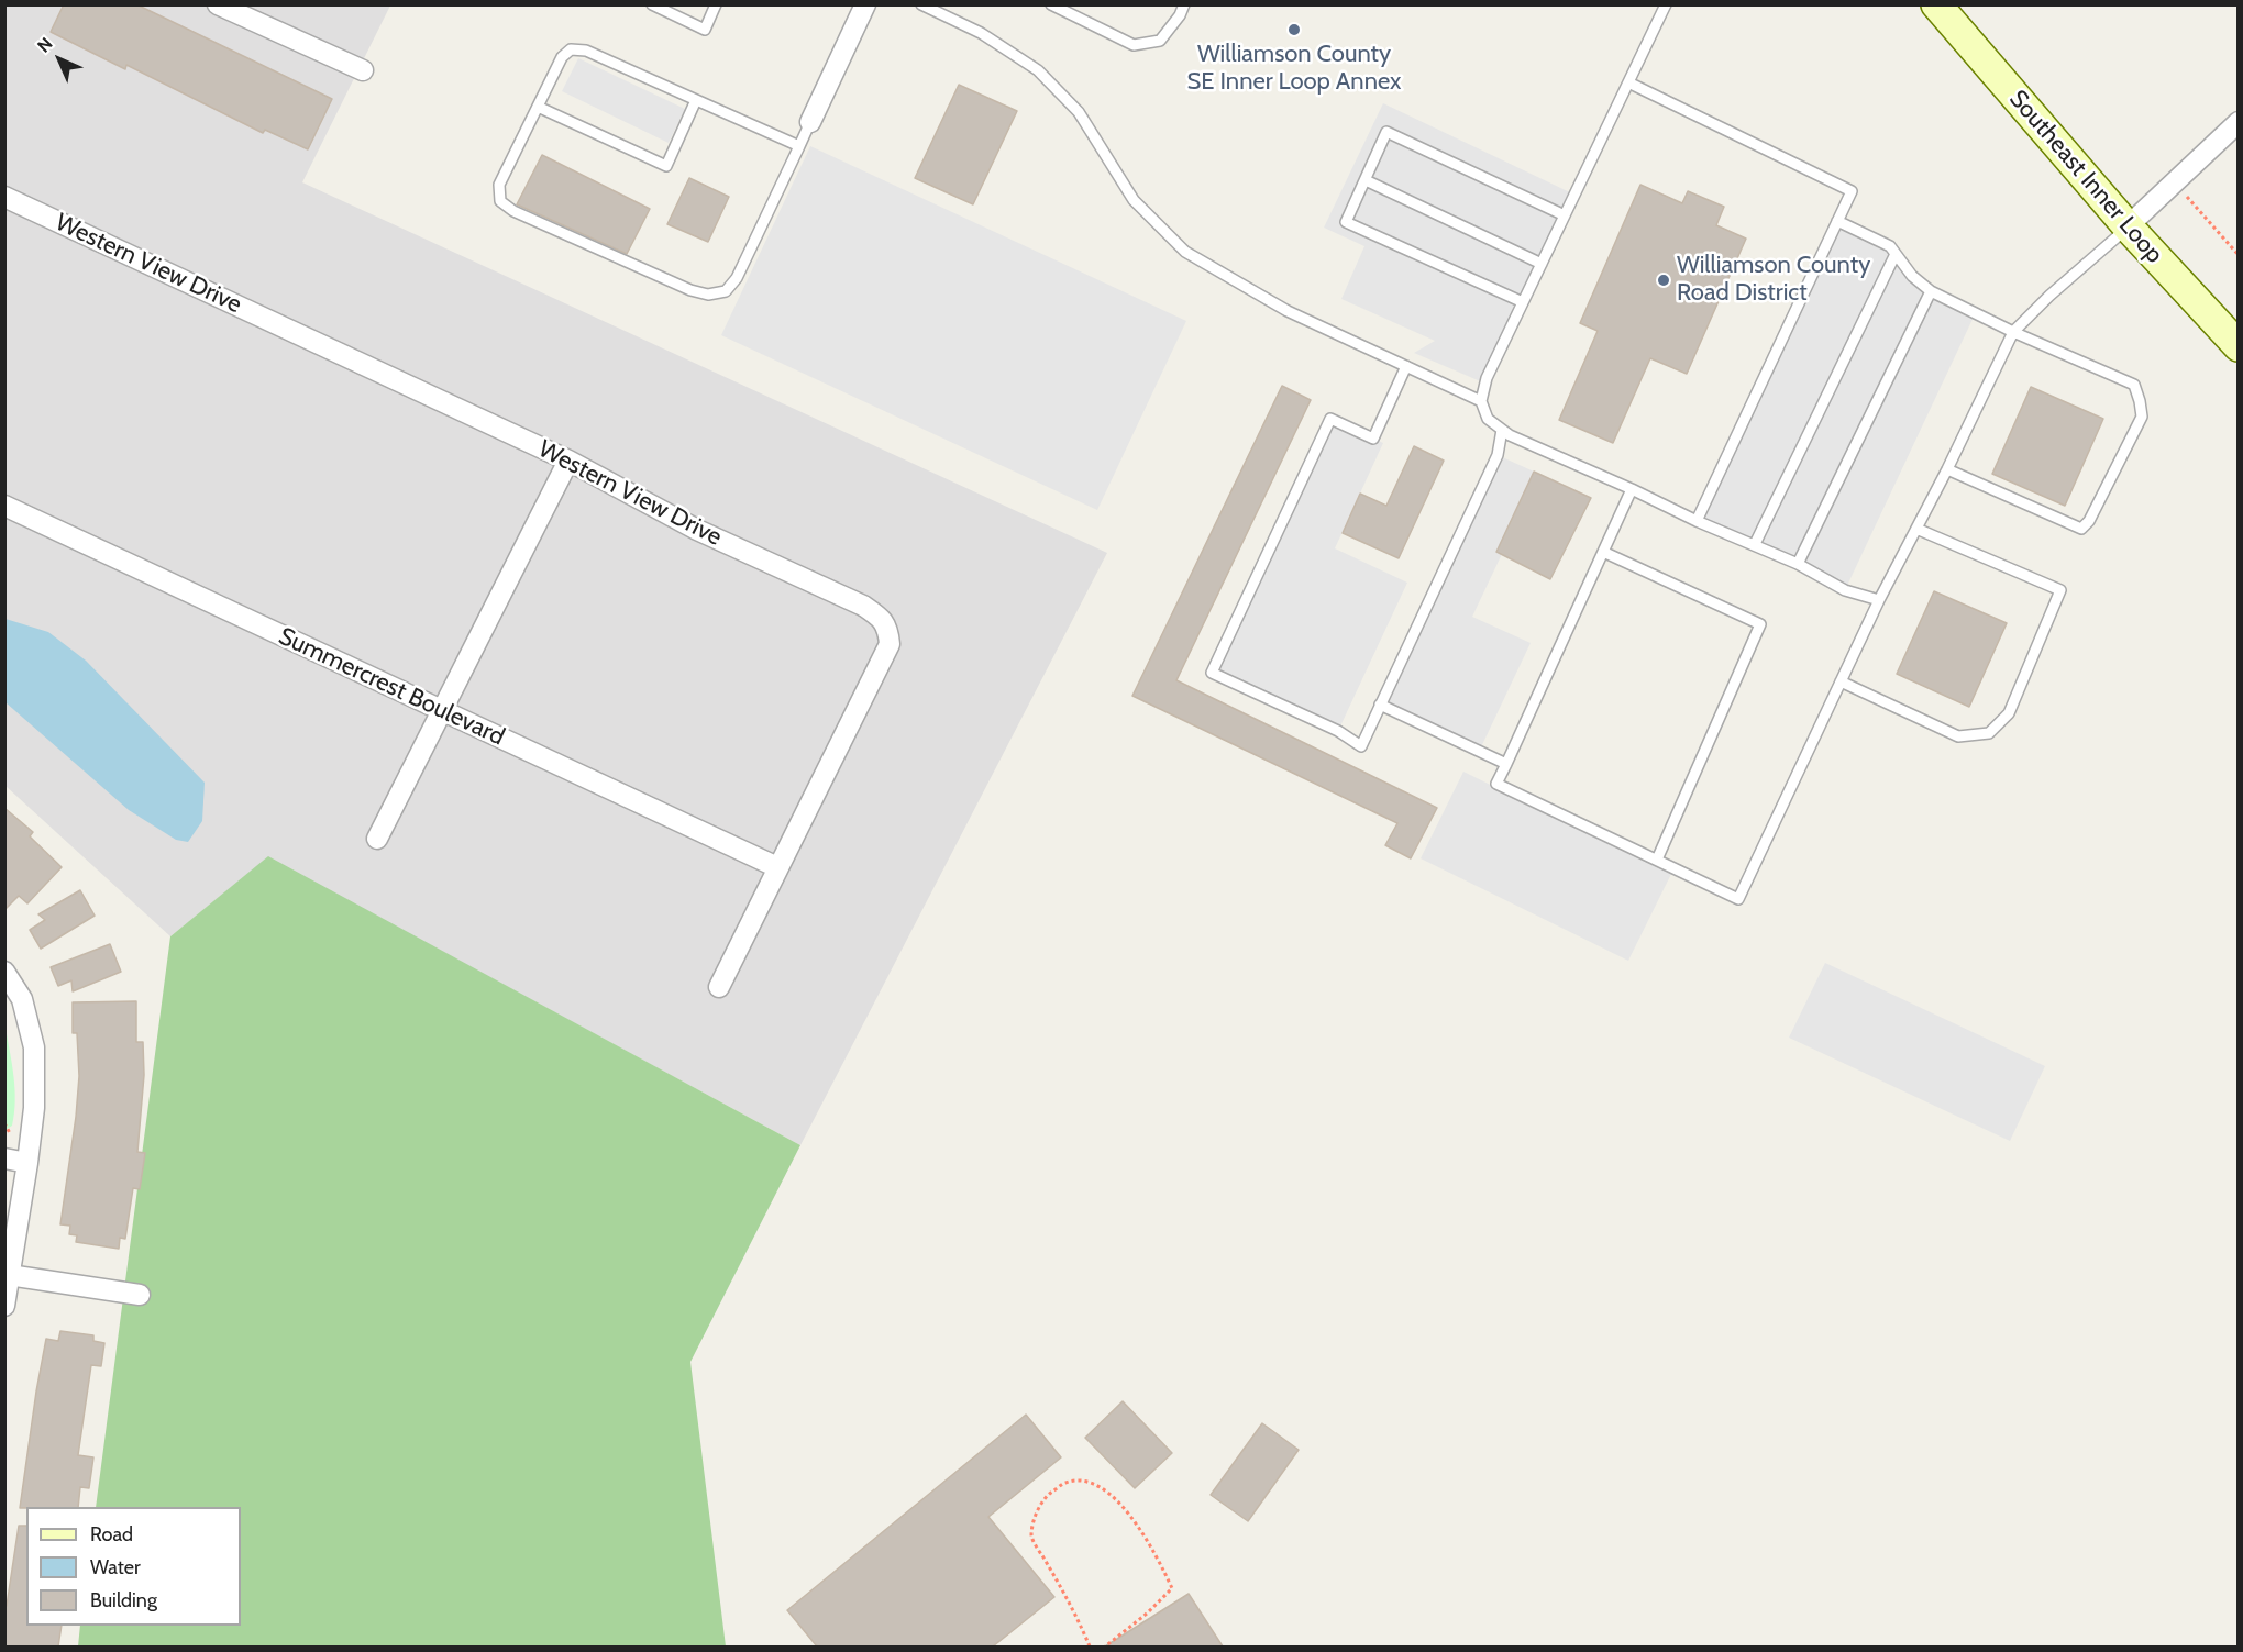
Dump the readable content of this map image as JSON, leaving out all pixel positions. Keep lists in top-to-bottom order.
{
  "streets": {
    "main road": ["Southeast Inner Loop"],
    "street": ["Western View Drive", "Summercrest Boulevard"]
  },
  "crossings": [
    ["Western View Drive", "Summercrest Boulevard"]
  ],
  "places": ["Williamson County SE Inner Loop Annex", "Williamson County Road District"],
  "legend": ["Road", "Water", "Building"],
  "north": "top left"
}
